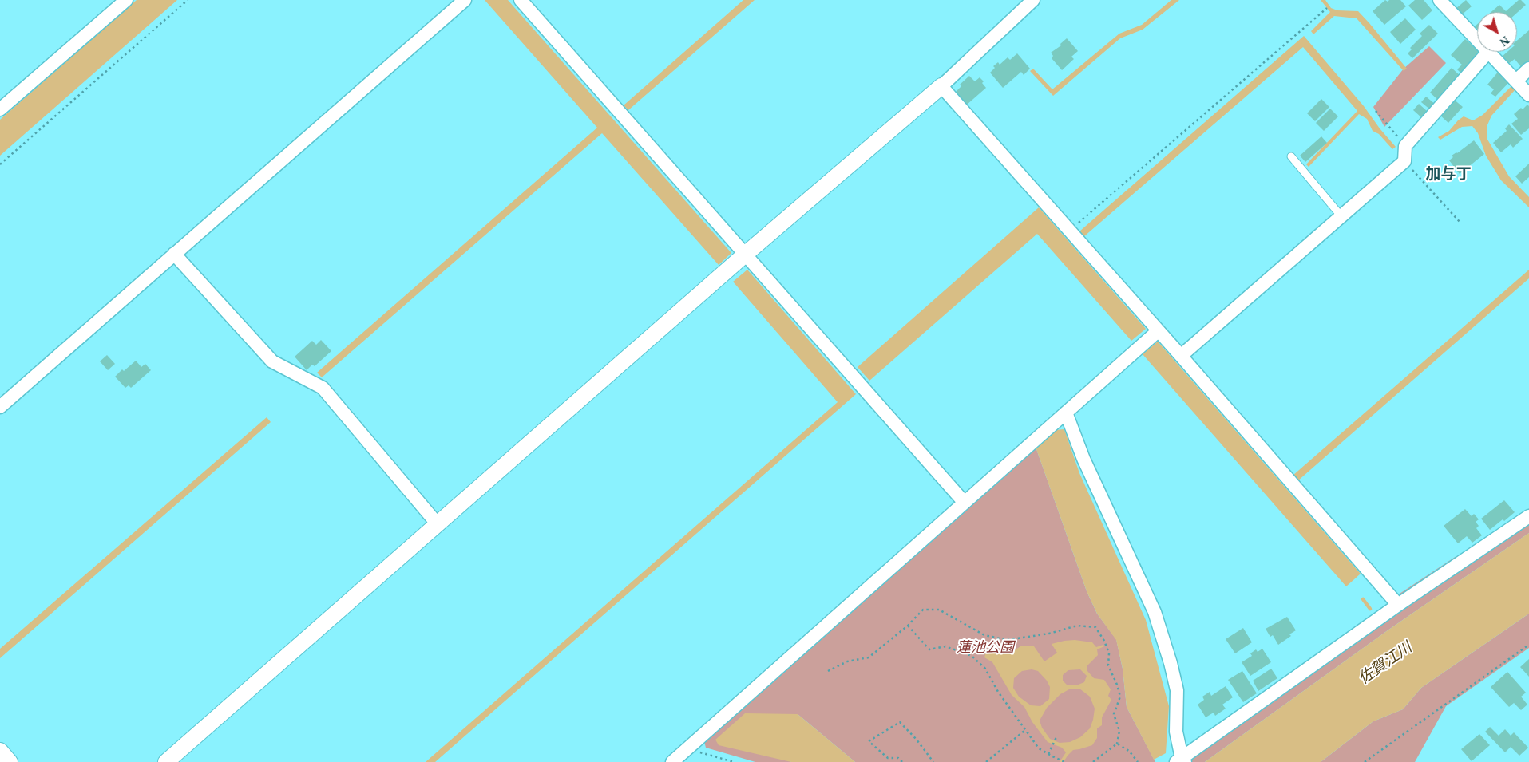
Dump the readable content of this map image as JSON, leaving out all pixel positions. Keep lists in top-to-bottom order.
{
  "districts": ["加与丁"],
  "water": ["佐賀江川"],
  "parks": ["蓮池公園"],
  "north": "bottom right"
}
